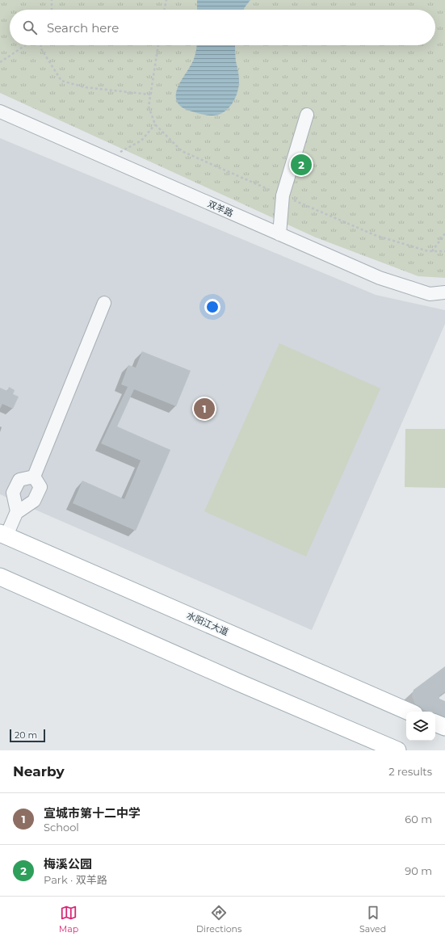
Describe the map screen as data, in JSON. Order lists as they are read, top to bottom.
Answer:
{
  "streets": {
    "main road": ["水阳江大道"],
    "street": ["双羊路"]
  },
  "scale_bar": "20 m",
  "page": {
    "search": "Search here",
    "pins": ["2", "1"],
    "scale": "20 m",
    "heading": ["Nearby", "2 results"],
    "list": [
      {
        "mark": "1",
        "name": "宣城市第十二中学",
        "note": "School",
        "value": "60 m"
      },
      {
        "mark": "2",
        "name": "梅溪公园",
        "note": "Park · 双羊路",
        "value": "90 m"
      }
    ],
    "nav": ["Map", "Directions", "Saved"]
  }
}
